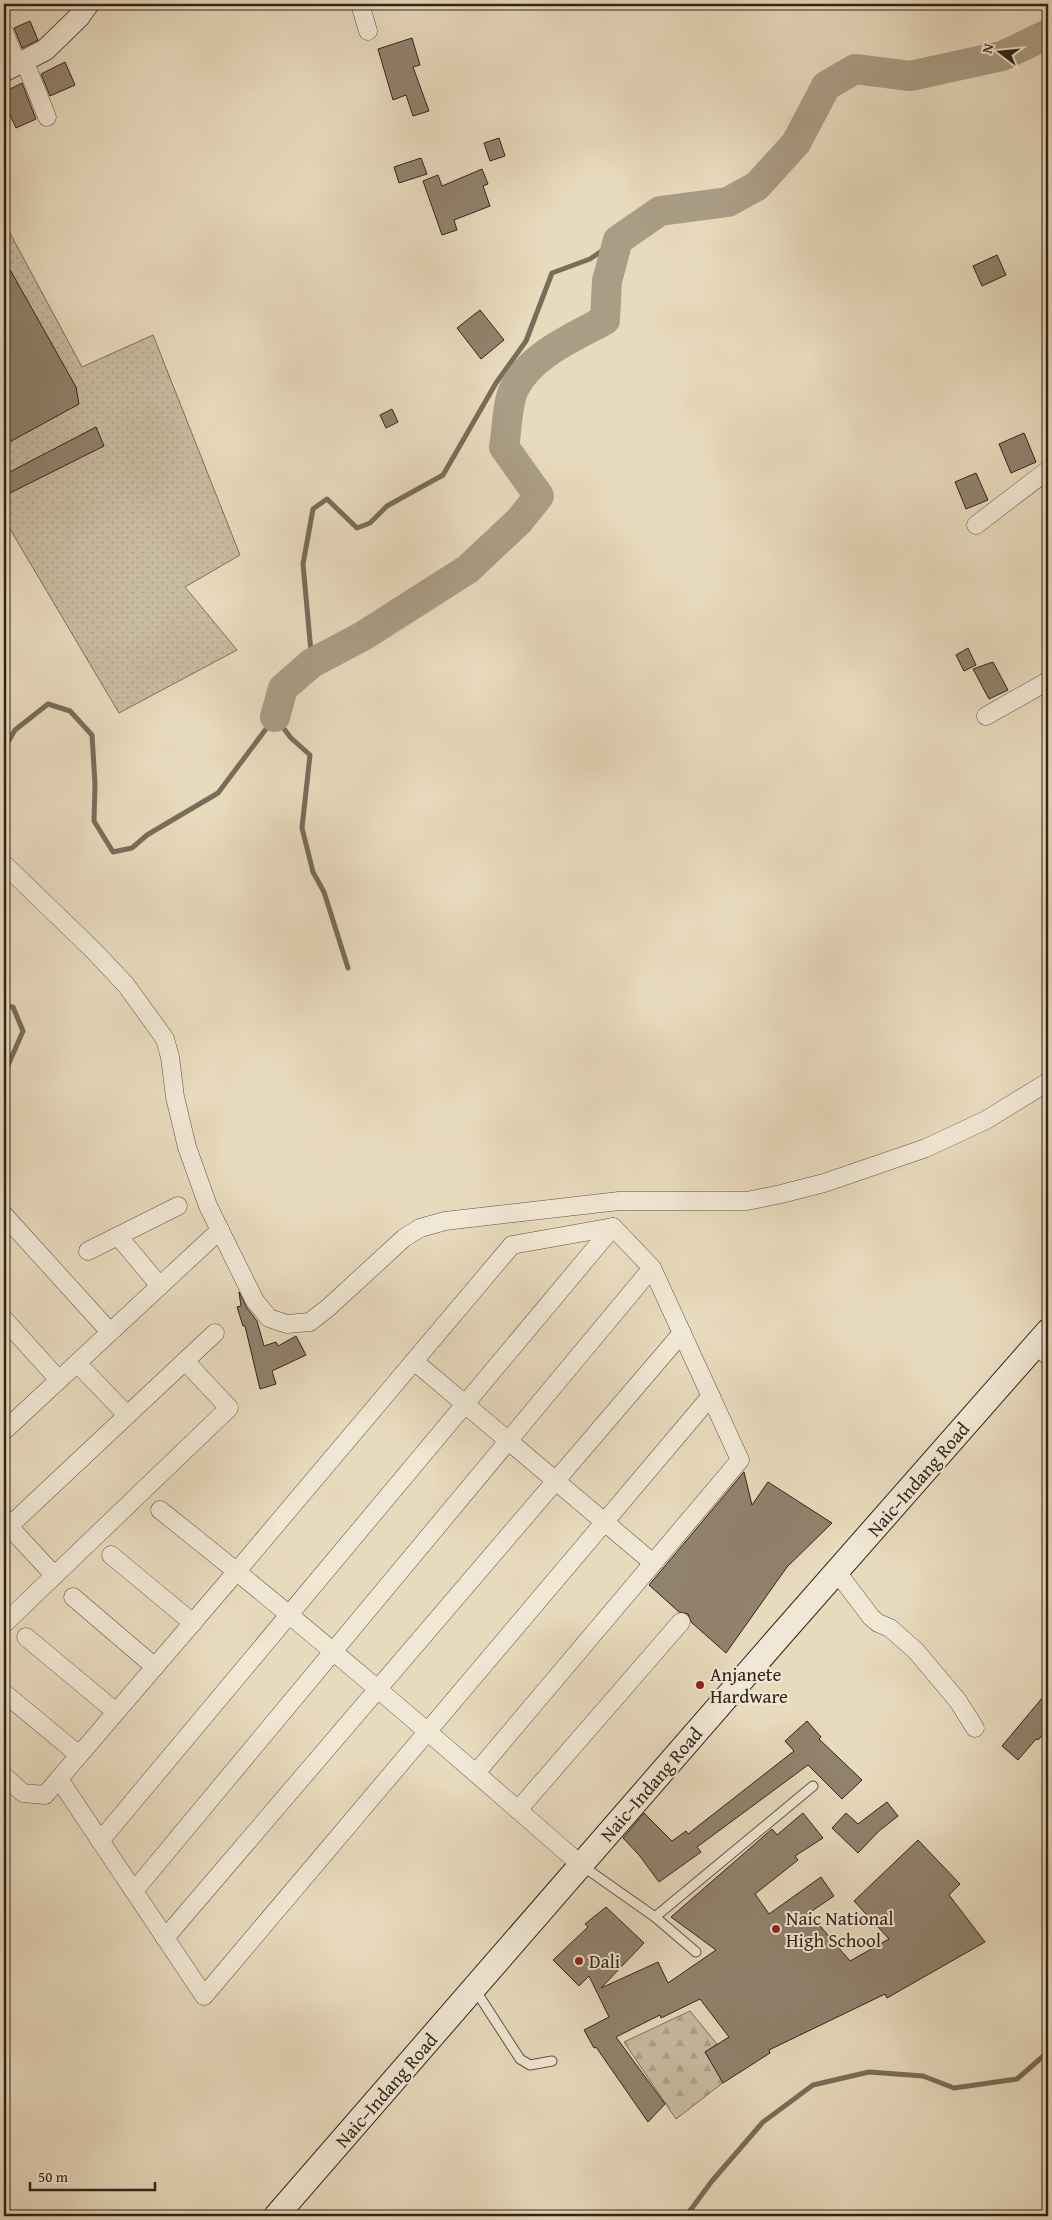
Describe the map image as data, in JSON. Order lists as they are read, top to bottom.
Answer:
{
  "streets": {
    "main road": ["Naic–Indang Road"]
  },
  "places": ["Anjanete Hardware", "Naic National High School", "Dali"],
  "scale_bar": "50 m",
  "north": "left"
}
